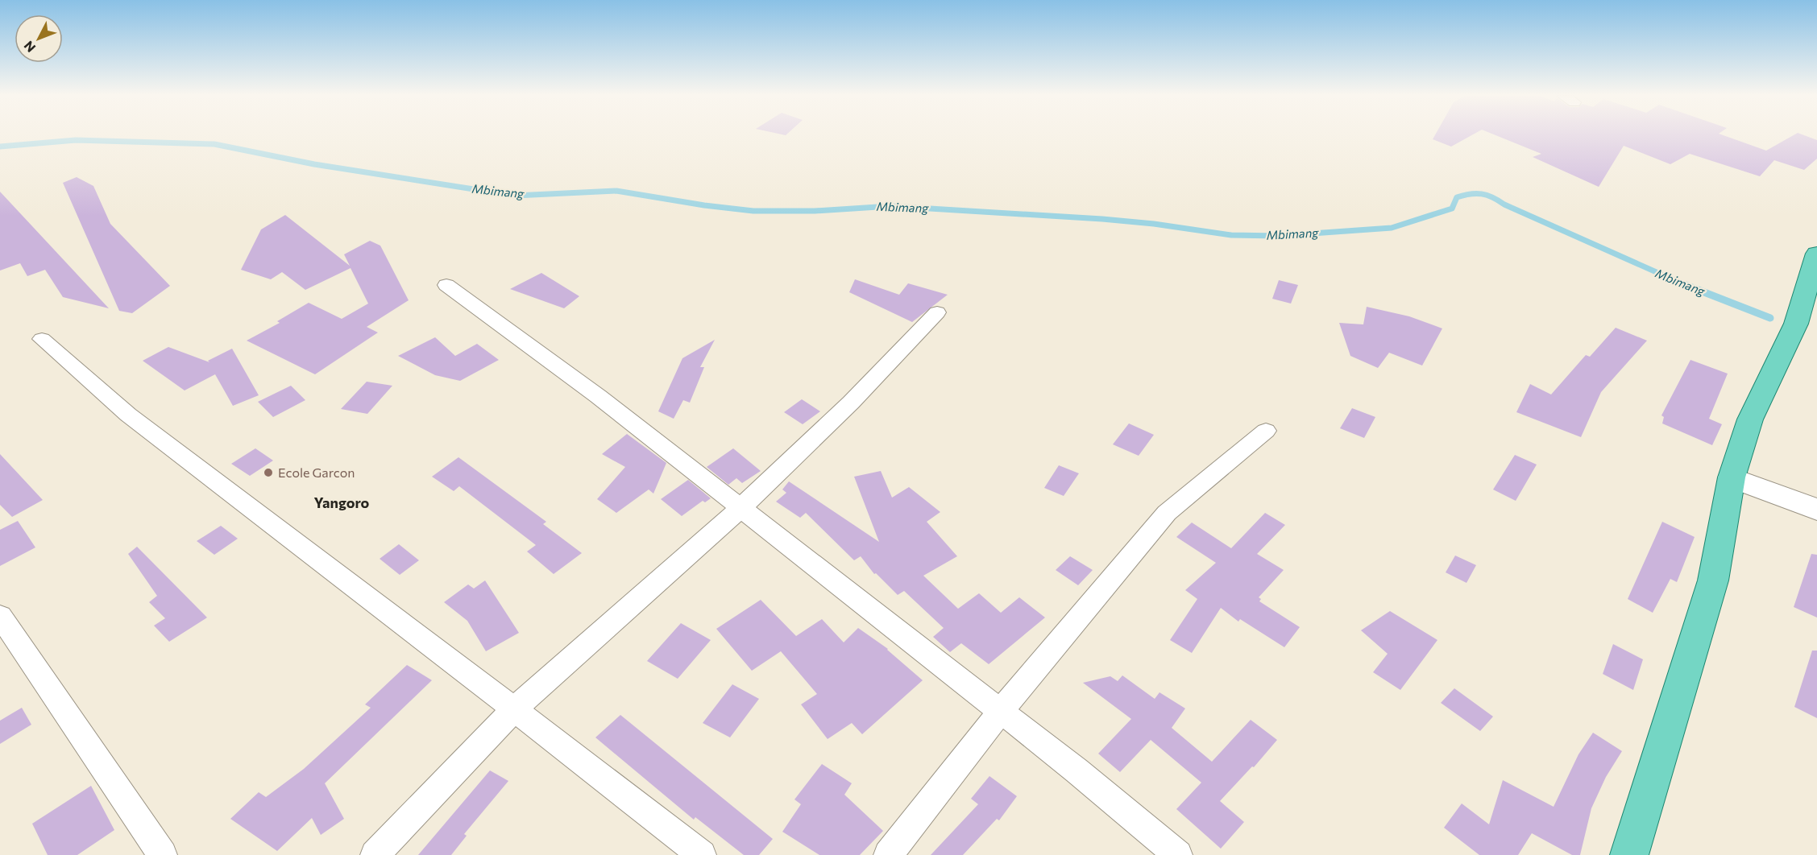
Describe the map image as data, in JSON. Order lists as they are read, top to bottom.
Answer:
{
  "districts": ["Yangoro"],
  "water": ["Mbimang"],
  "places": ["Ecole Garcon"],
  "north": "bottom left"
}
